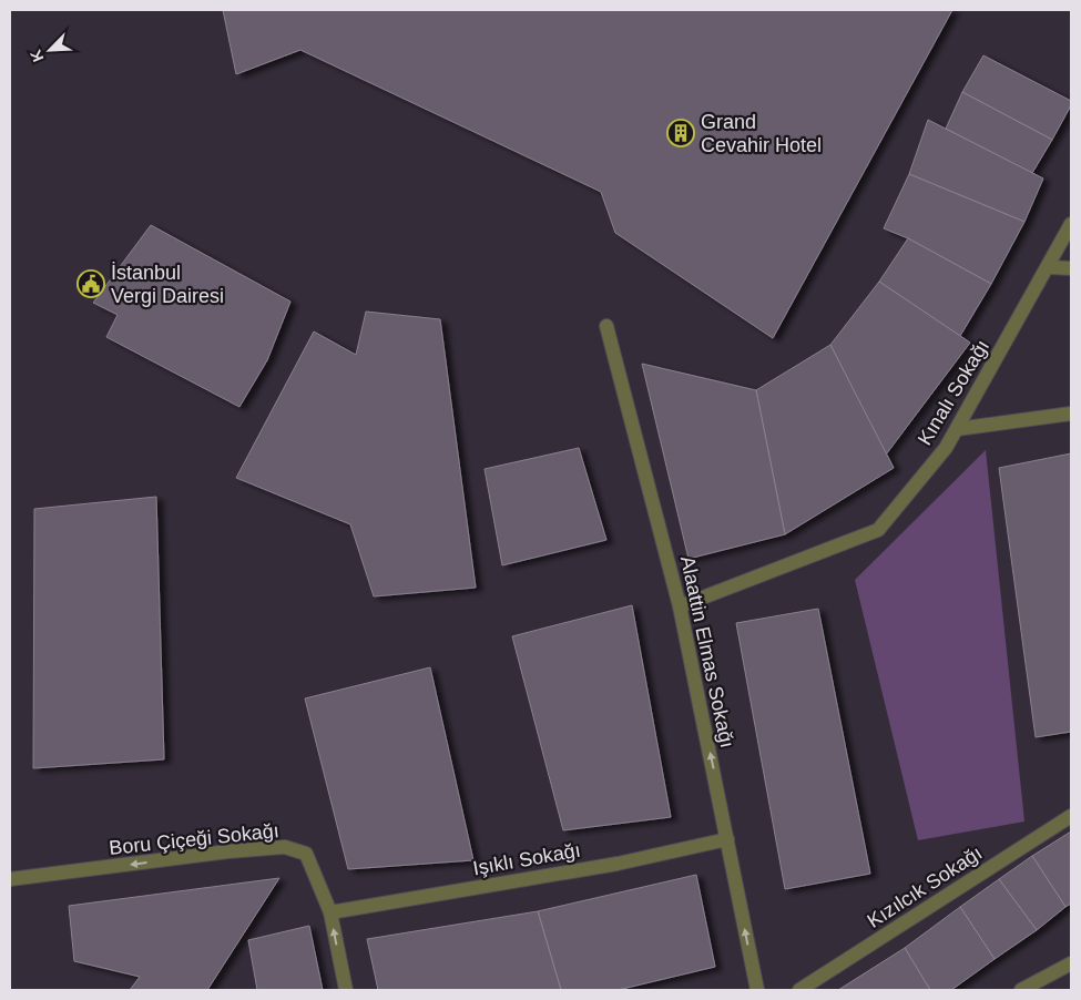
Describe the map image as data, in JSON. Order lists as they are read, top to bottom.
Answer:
{
  "streets": {
    "street": [
      "Kınalı Sokağı",
      "Alaattin Elmas Sokağı",
      "Boru Çiçeği Sokağı",
      "Işıklı Sokağı",
      "Kızılcık Sokağı"
    ]
  },
  "crossings": [
    ["Kınalı Sokağı", "Alaattin Elmas Sokağı"],
    ["Alaattin Elmas Sokağı", "Işıklı Sokağı"],
    ["Boru Çiçeği Sokağı", "Işıklı Sokağı"]
  ],
  "one_way": ["Alaattin Elmas Sokağı", "Boru Çiçeği Sokağı"],
  "places": {
    "building": ["Grand Cevahir Hotel"],
    "public building": ["İstanbul Vergi Dairesi"]
  },
  "north": "bottom left"
}
